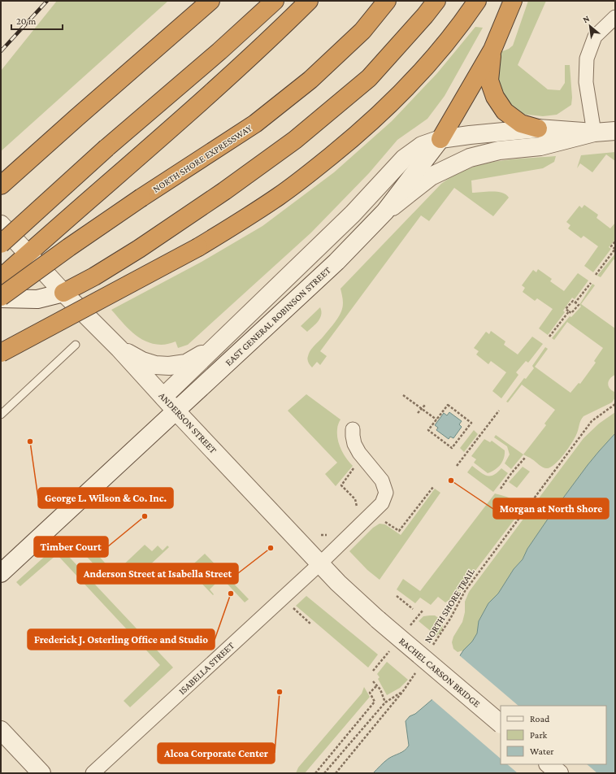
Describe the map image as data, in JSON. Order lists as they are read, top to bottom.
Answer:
{
  "streets": {
    "highway": ["NORTH SHORE EXPRESSWAY"],
    "street": [
      "EAST GENERAL ROBINSON STREET",
      "ANDERSON STREET",
      "ISABELLA STREET",
      "RACHEL CARSON BRIDGE"
    ],
    "path": ["NORTH SHORE TRAIL"]
  },
  "crossings": [
    ["EAST GENERAL ROBINSON STREET", "ANDERSON STREET"],
    ["ANDERSON STREET", "ISABELLA STREET"],
    ["ANDERSON STREET", "RACHEL CARSON BRIDGE"]
  ],
  "places": [
    "George L. Wilson & Co. Inc.",
    "Morgan at North Shore",
    "Timber Court",
    "Anderson Street at Isabella Street",
    "Frederick J. Osterling Office and Studio",
    "Alcoa Corporate Center"
  ],
  "legend": ["Road", "Park", "Water"],
  "scale_bar": "20 m",
  "north": "top left"
}
